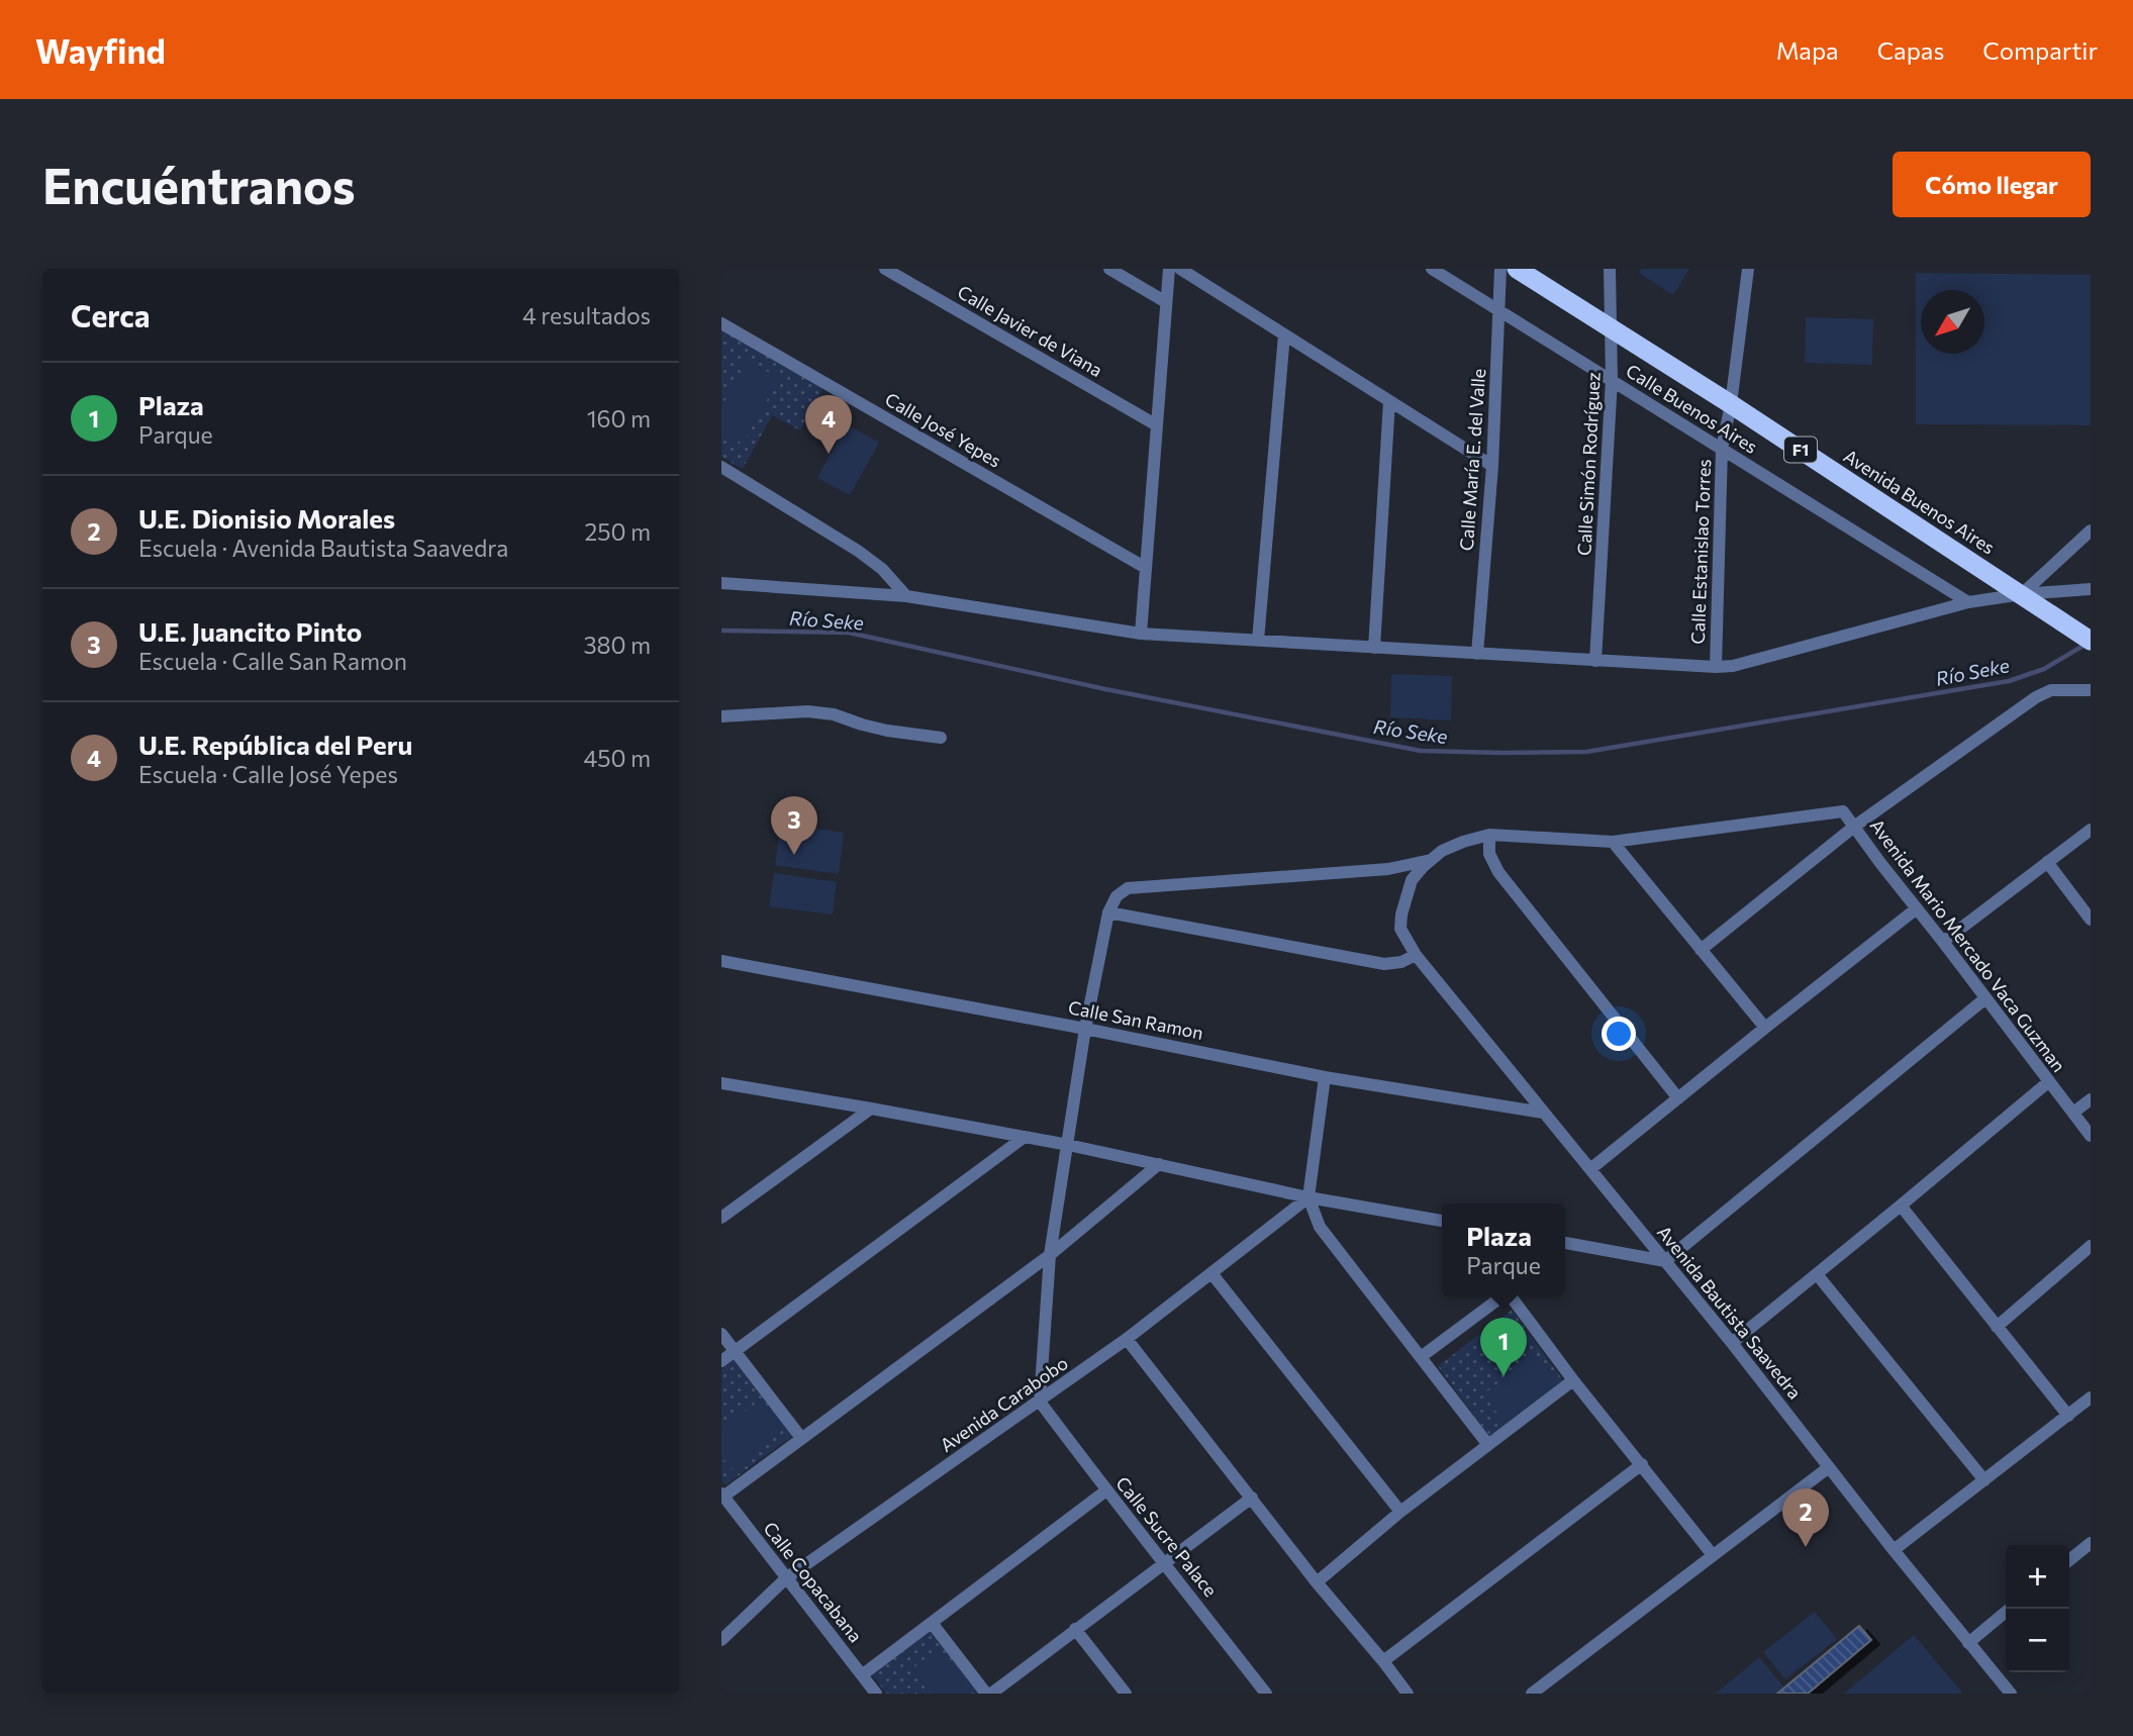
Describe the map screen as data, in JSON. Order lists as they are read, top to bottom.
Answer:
{
  "streets": {
    "highway": ["F1", "Avenida Buenos Aires"],
    "street": [
      "Calle Javier de Viana",
      "Calle Buenos Aires",
      "Calle José Yepes",
      "Calle María E. del Valle",
      "Calle Simón Rodríguez",
      "Calle Estanislao Torres",
      "Avenida Mario Mercado Vaca Guzman",
      "Calle San Ramon",
      "Avenida Bautista Saavedra",
      "Avenida Carabobo",
      "Calle Sucre Palace",
      "Calle Copacabana"
    ]
  },
  "crossings": [
    ["Calle Buenos Aires", "Calle María E. del Valle"],
    ["Calle Buenos Aires", "Calle Simón Rodríguez"],
    ["Calle Buenos Aires", "Calle Estanislao Torres"],
    ["Calle Simón Rodríguez", "Avenida Buenos Aires"],
    ["Avenida Buenos Aires", "Calle Estanislao Torres"],
    ["Calle San Ramon", "Avenida Bautista Saavedra"],
    ["Avenida Carabobo", "Calle Sucre Palace"],
    ["Avenida Carabobo", "Calle Copacabana"]
  ],
  "water": ["Río Seke"],
  "north": "bottom left",
  "page": {
    "header": "Wayfind",
    "nav": ["Mapa", "Capas", "Compartir"],
    "buttons": "Cómo llegar",
    "title": "Encuéntranos",
    "heading": ["Cerca", "4 resultados"],
    "list": [
      {
        "mark": "1",
        "name": "Plaza",
        "note": "Parque",
        "value": "160 m"
      },
      {
        "mark": "2",
        "name": "U.E. Dionisio Morales",
        "note": "Escuela · Avenida Bautista Saavedra",
        "value": "250 m"
      },
      {
        "mark": "3",
        "name": "U.E. Juancito Pinto",
        "note": "Escuela · Calle San Ramon",
        "value": "380 m"
      },
      {
        "mark": "4",
        "name": "U.E. República del Peru",
        "note": "Escuela · Calle José Yepes",
        "value": "450 m"
      }
    ],
    "pins": [
      "4",
      "3",
      "1",
      "2"
    ],
    "popup": ["Plaza", "Parque"],
    "map_buttons": ["+", "−"]
  }
}
